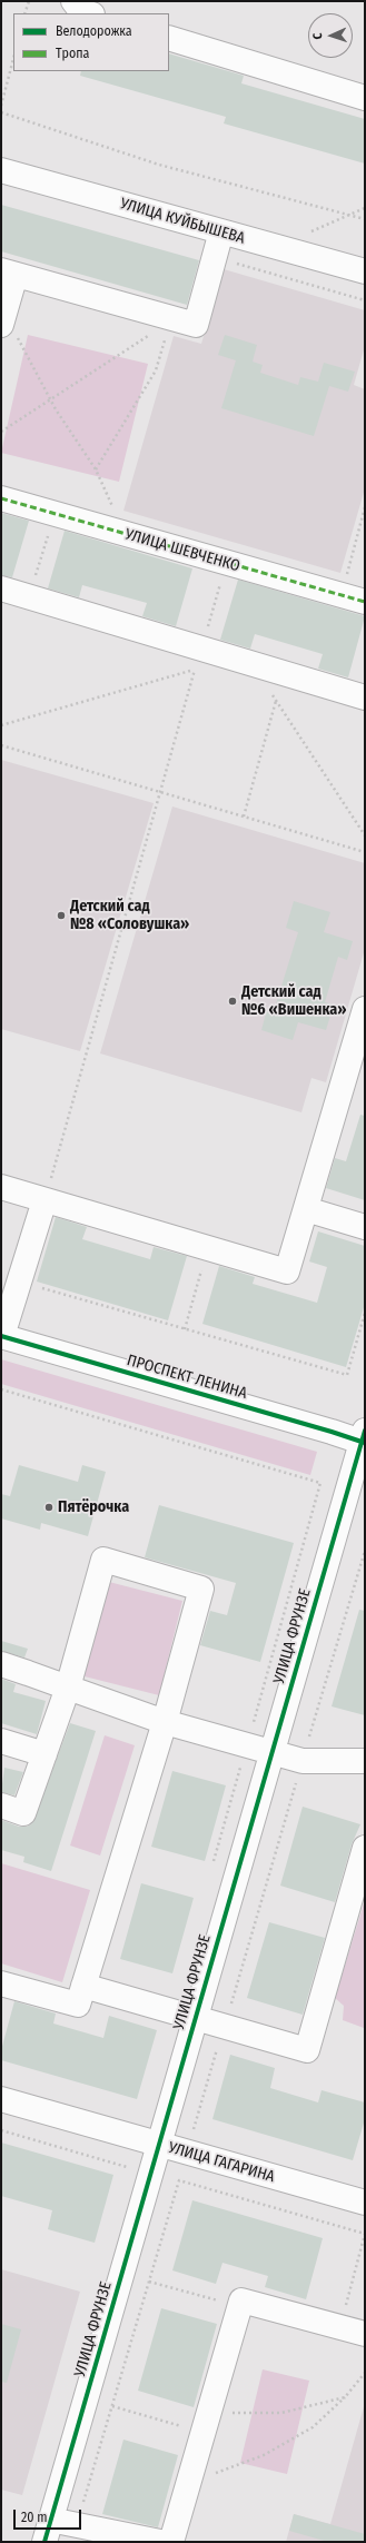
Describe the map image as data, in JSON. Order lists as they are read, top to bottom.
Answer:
{
  "streets": {
    "street": [
      "УЛИЦА КУЙБЫШЕВА",
      "УЛИЦА ШЕВЧЕНКО",
      "ПРОСПЕКТ ЛЕНИНА",
      "УЛИЦА ФРУНЗЕ",
      "УЛИЦА ГАГАРИНА"
    ]
  },
  "crossings": [
    ["ПРОСПЕКТ ЛЕНИНА", "УЛИЦА ФРУНЗЕ"],
    ["УЛИЦА ФРУНЗЕ", "УЛИЦА ГАГАРИНА"]
  ],
  "places": ["Детский сад №8 «Соловушка»", "Детский сад №6 «Вишенка»", "Пятёрочка"],
  "legend": ["Велодорожка", "Тропа"],
  "scale_bar": "20 m",
  "north": "left"
}
